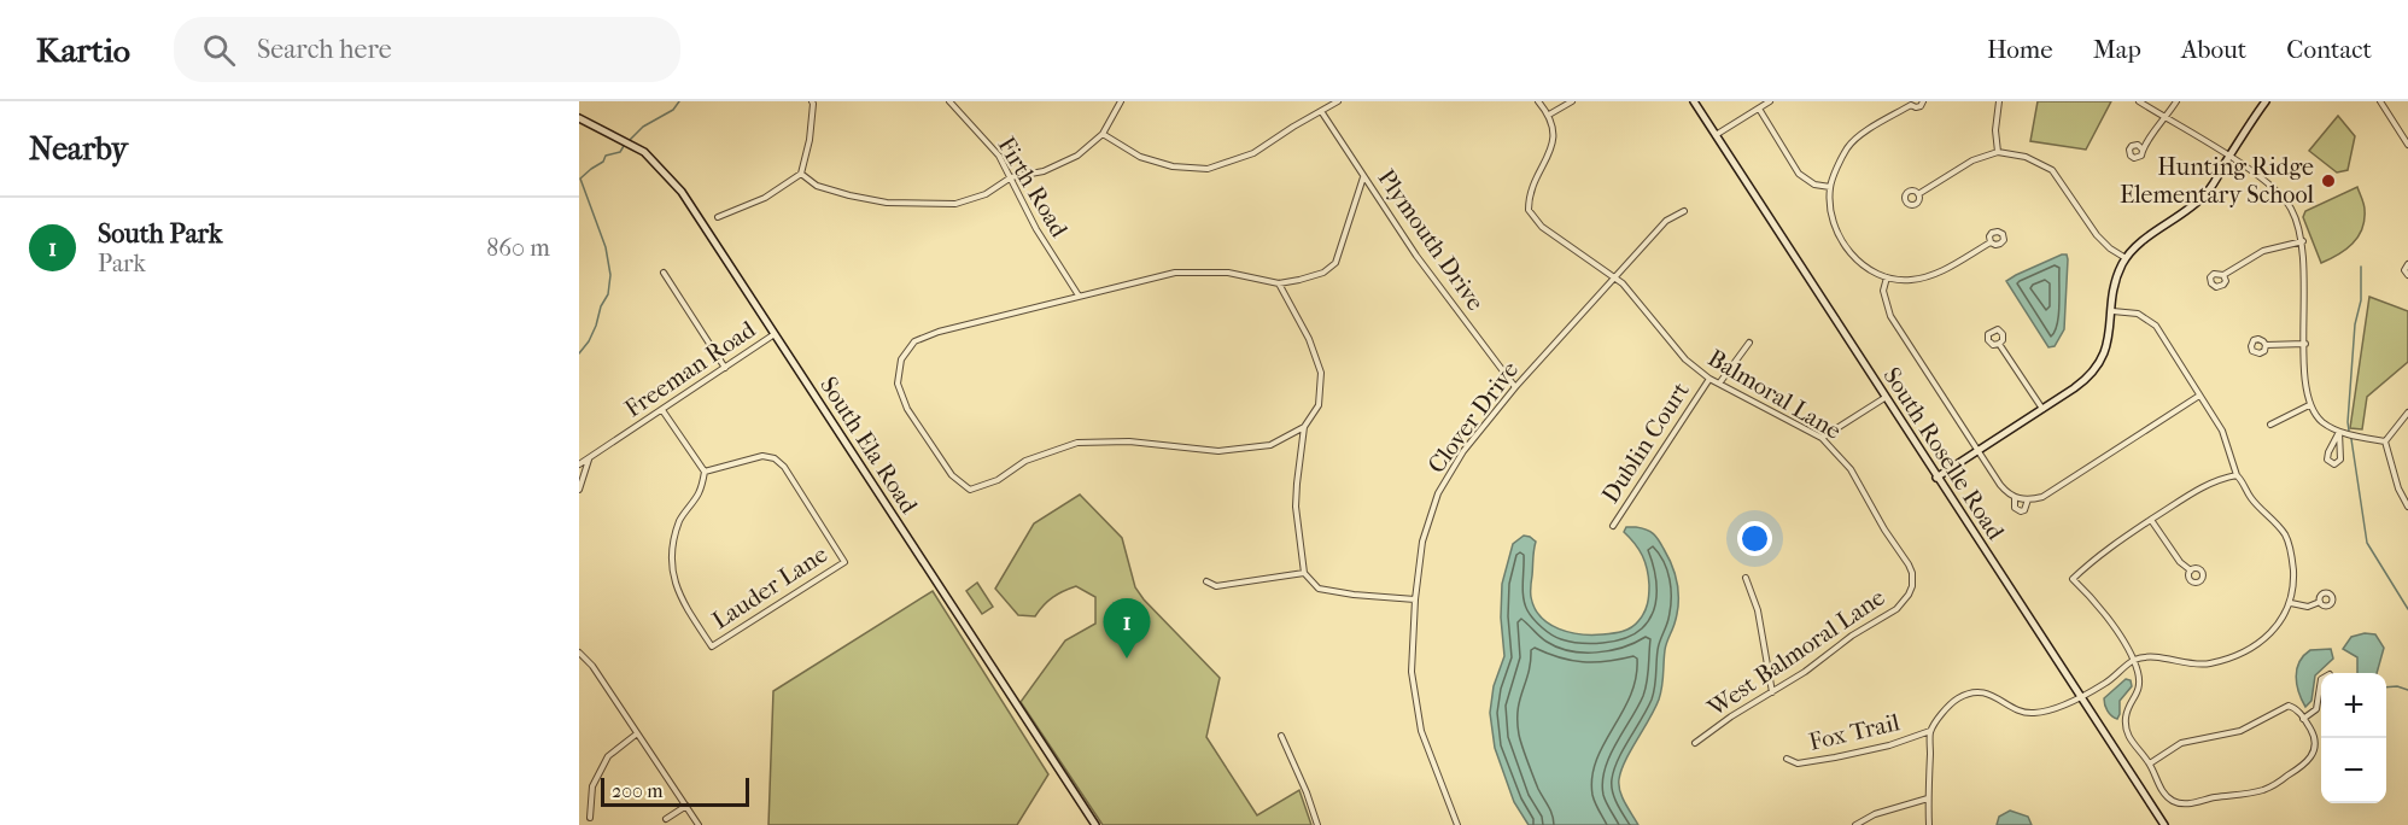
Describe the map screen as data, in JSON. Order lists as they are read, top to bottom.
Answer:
{
  "streets": {
    "main road": ["South Ela Road", "South Roselle Road"],
    "street": [
      "Firth Road",
      "Plymouth Drive",
      "Freeman Road",
      "Balmoral Lane",
      "Clover Drive",
      "Dublin Court",
      "Lauder Lane",
      "West Balmoral Lane",
      "Fox Trail"
    ]
  },
  "crossings": [
    ["Plymouth Drive", "Clover Drive"],
    ["Freeman Road", "South Ela Road"],
    ["Balmoral Lane", "Clover Drive"],
    ["Balmoral Lane", "Dublin Court"],
    ["Balmoral Lane", "West Balmoral Lane"]
  ],
  "places": ["Hunting Ridge Elementary School"],
  "scale_bar": "200 m",
  "page": {
    "header": "Kartio",
    "search": "Search here",
    "nav": [
      "Home",
      "Map",
      "About",
      "Contact"
    ],
    "heading": "Nearby",
    "list": [
      {
        "mark": "1",
        "name": "South Park",
        "note": "Park",
        "value": "860 m"
      }
    ],
    "pins": "1",
    "map_buttons": ["+", "−"],
    "scale": "200 m"
  }
}
